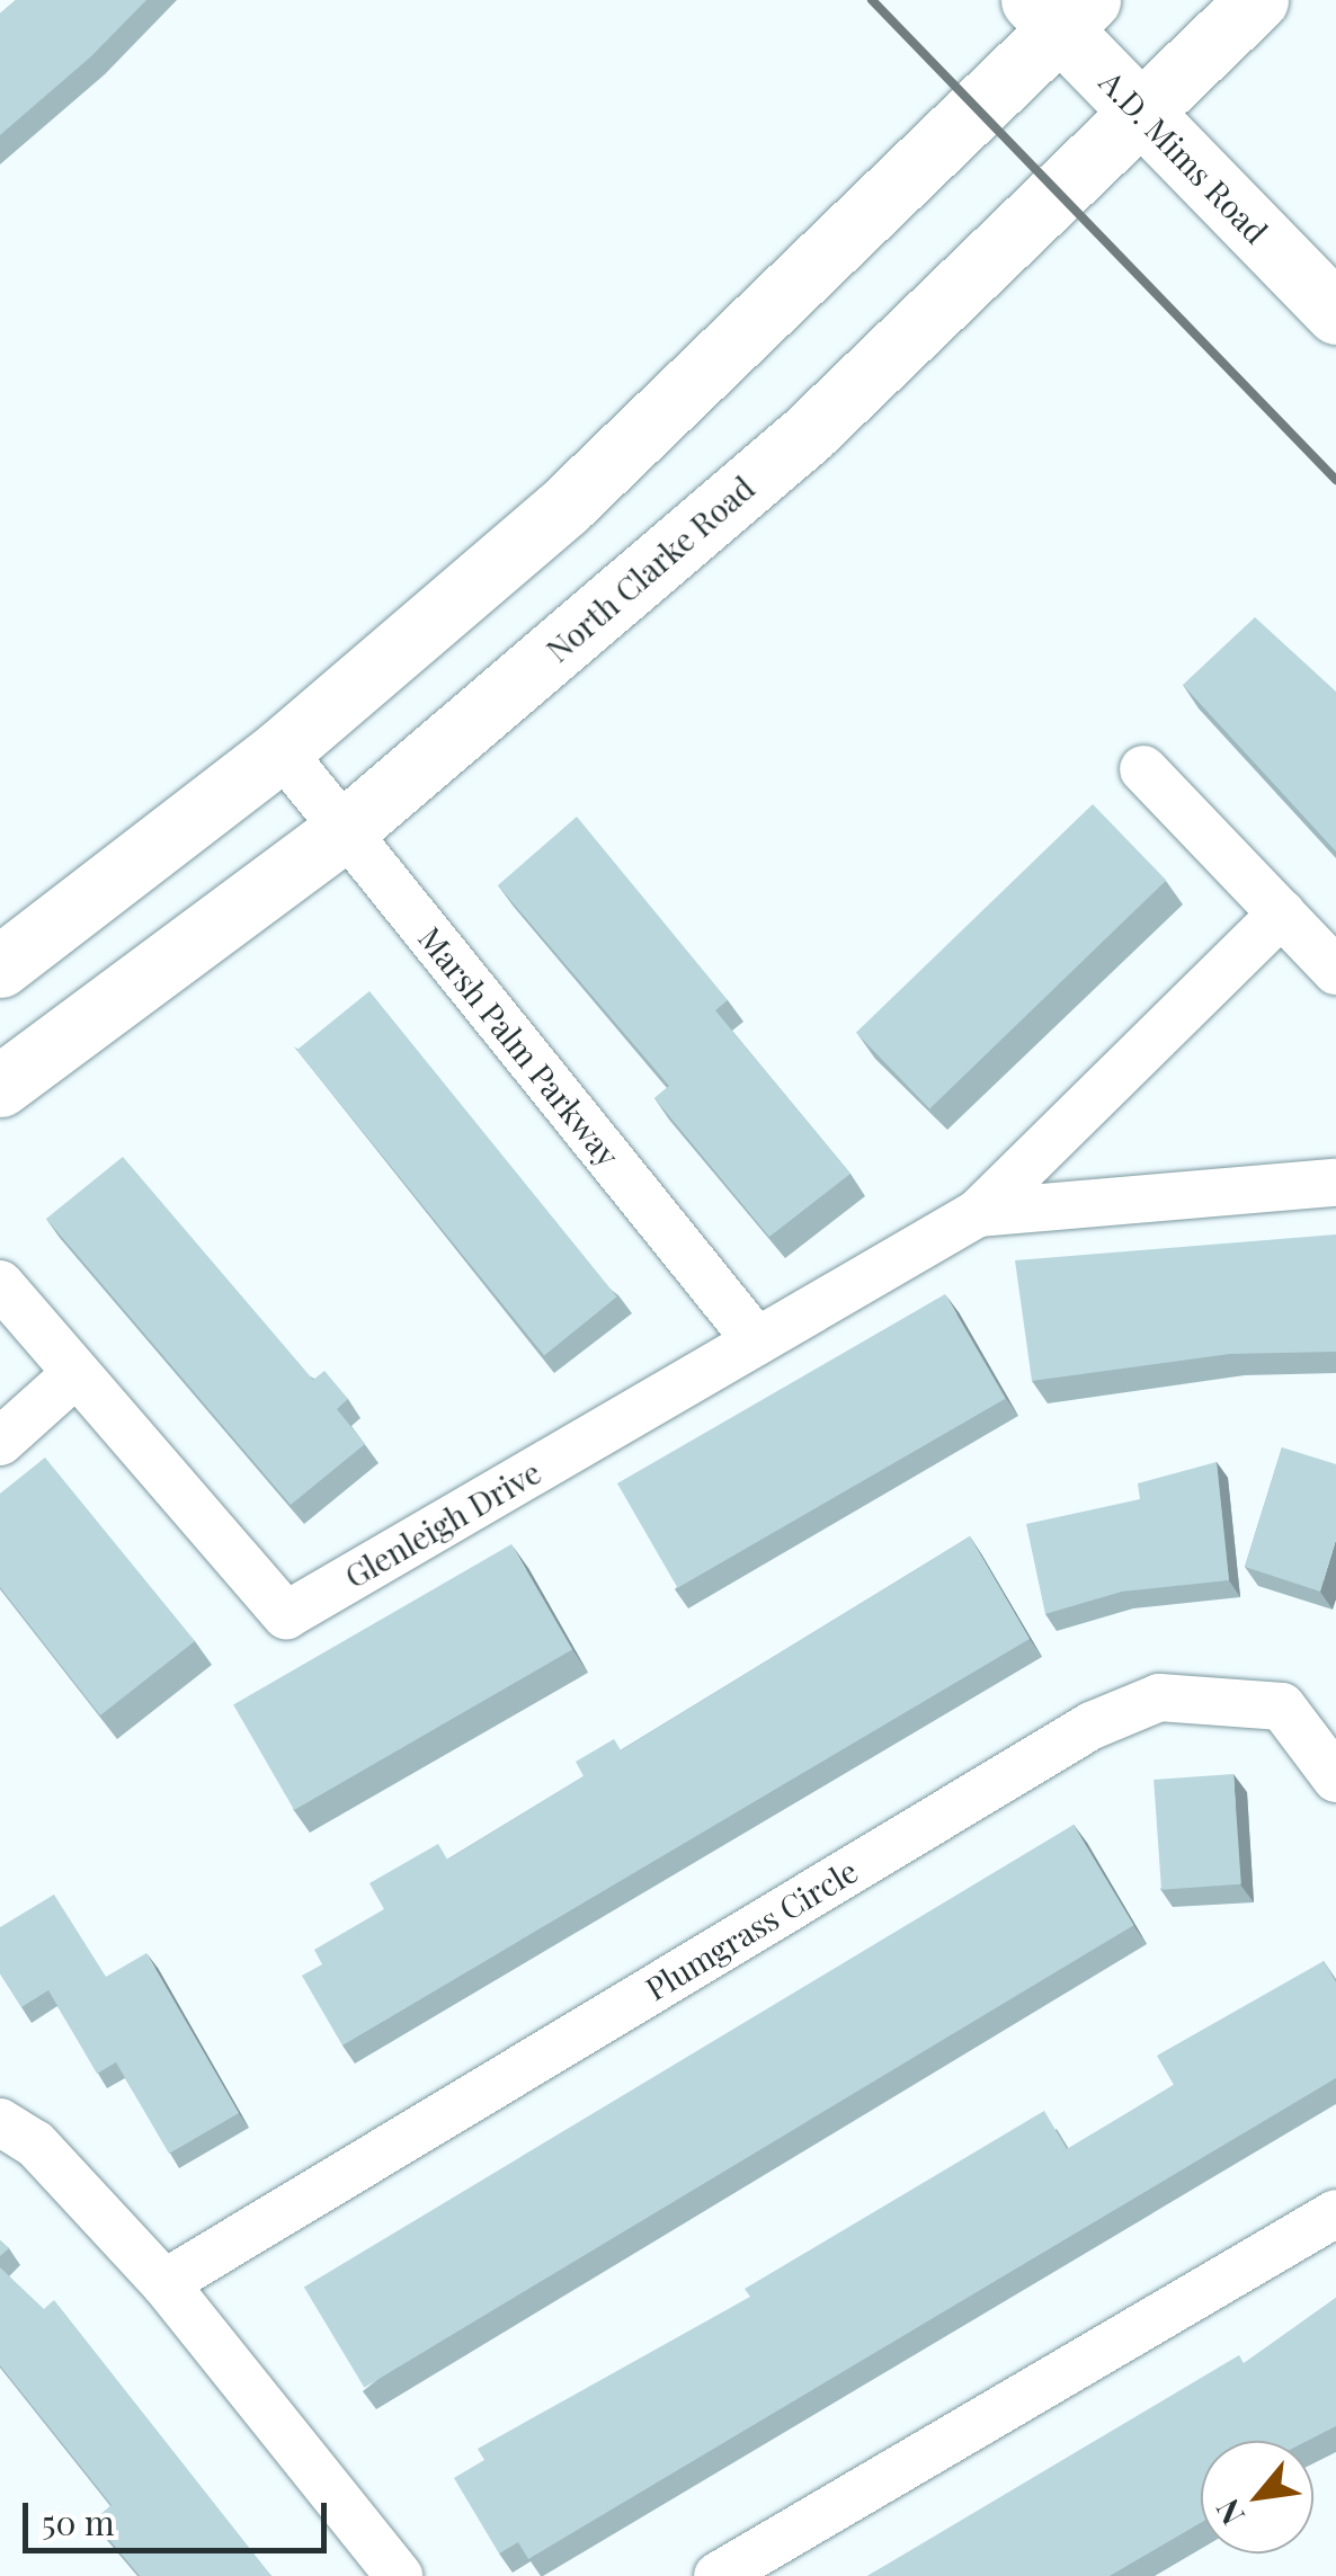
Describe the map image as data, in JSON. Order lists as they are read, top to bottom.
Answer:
{
  "streets": {
    "street": [
      "A.D. Mims Road",
      "North Clarke Road",
      "Marsh Palm Parkway",
      "Glenleigh Drive",
      "Plumgrass Circle"
    ]
  },
  "crossings": [
    ["A.D. Mims Road", "North Clarke Road"],
    ["North Clarke Road", "Marsh Palm Parkway"],
    ["Marsh Palm Parkway", "Glenleigh Drive"]
  ],
  "scale_bar": "50 m",
  "north": "bottom left"
}
